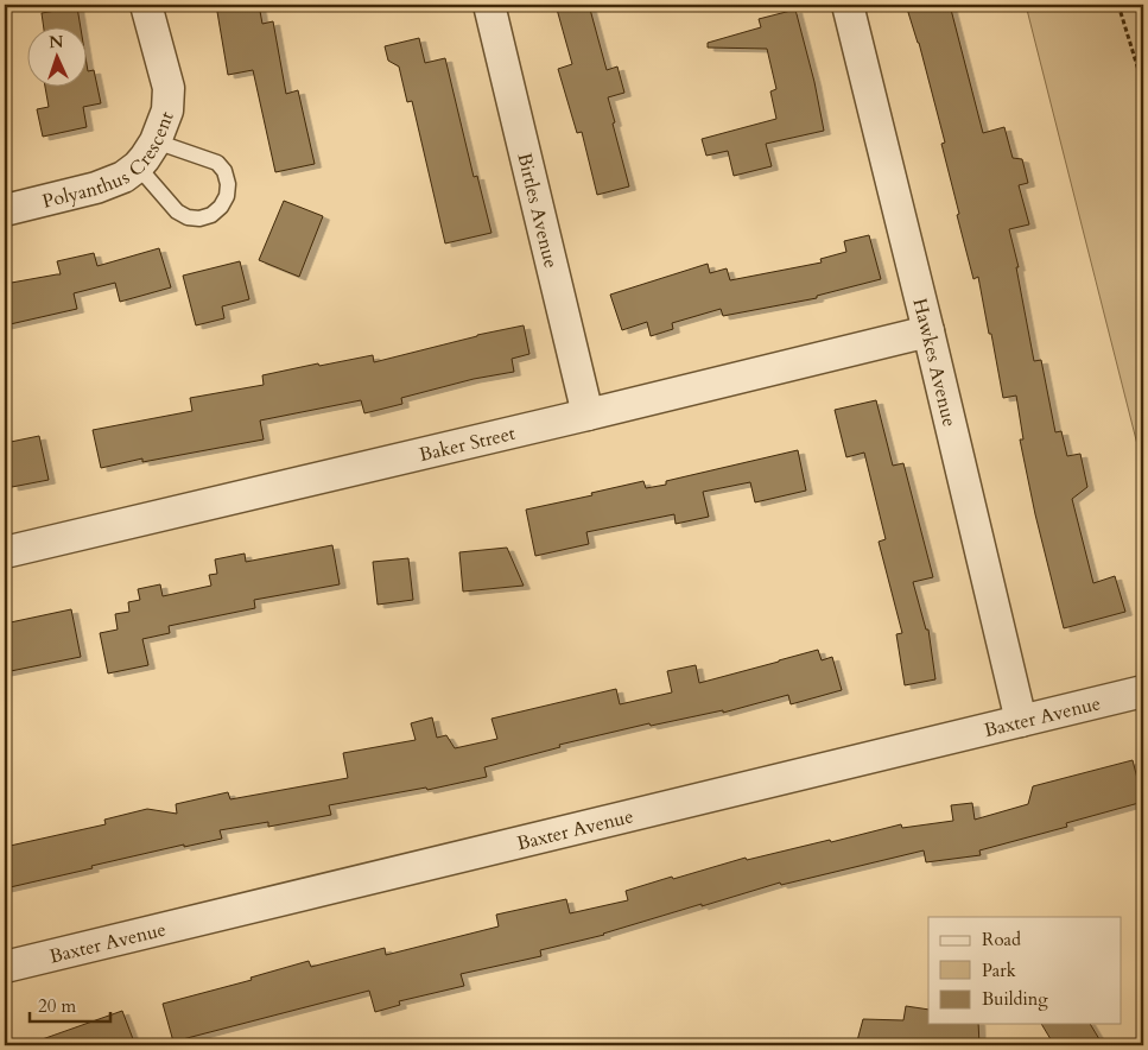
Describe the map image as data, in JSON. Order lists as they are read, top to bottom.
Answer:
{
  "streets": {
    "street": [
      "Polyanthus Crescent",
      "Birtles Avenue",
      "Hawkes Avenue",
      "Baker Street",
      "Baxter Avenue"
    ]
  },
  "crossings": [
    ["Birtles Avenue", "Baker Street"],
    ["Hawkes Avenue", "Baker Street"],
    ["Hawkes Avenue", "Baxter Avenue"]
  ],
  "legend": ["Road", "Park", "Building"],
  "scale_bar": "20 m",
  "north": "top"
}
